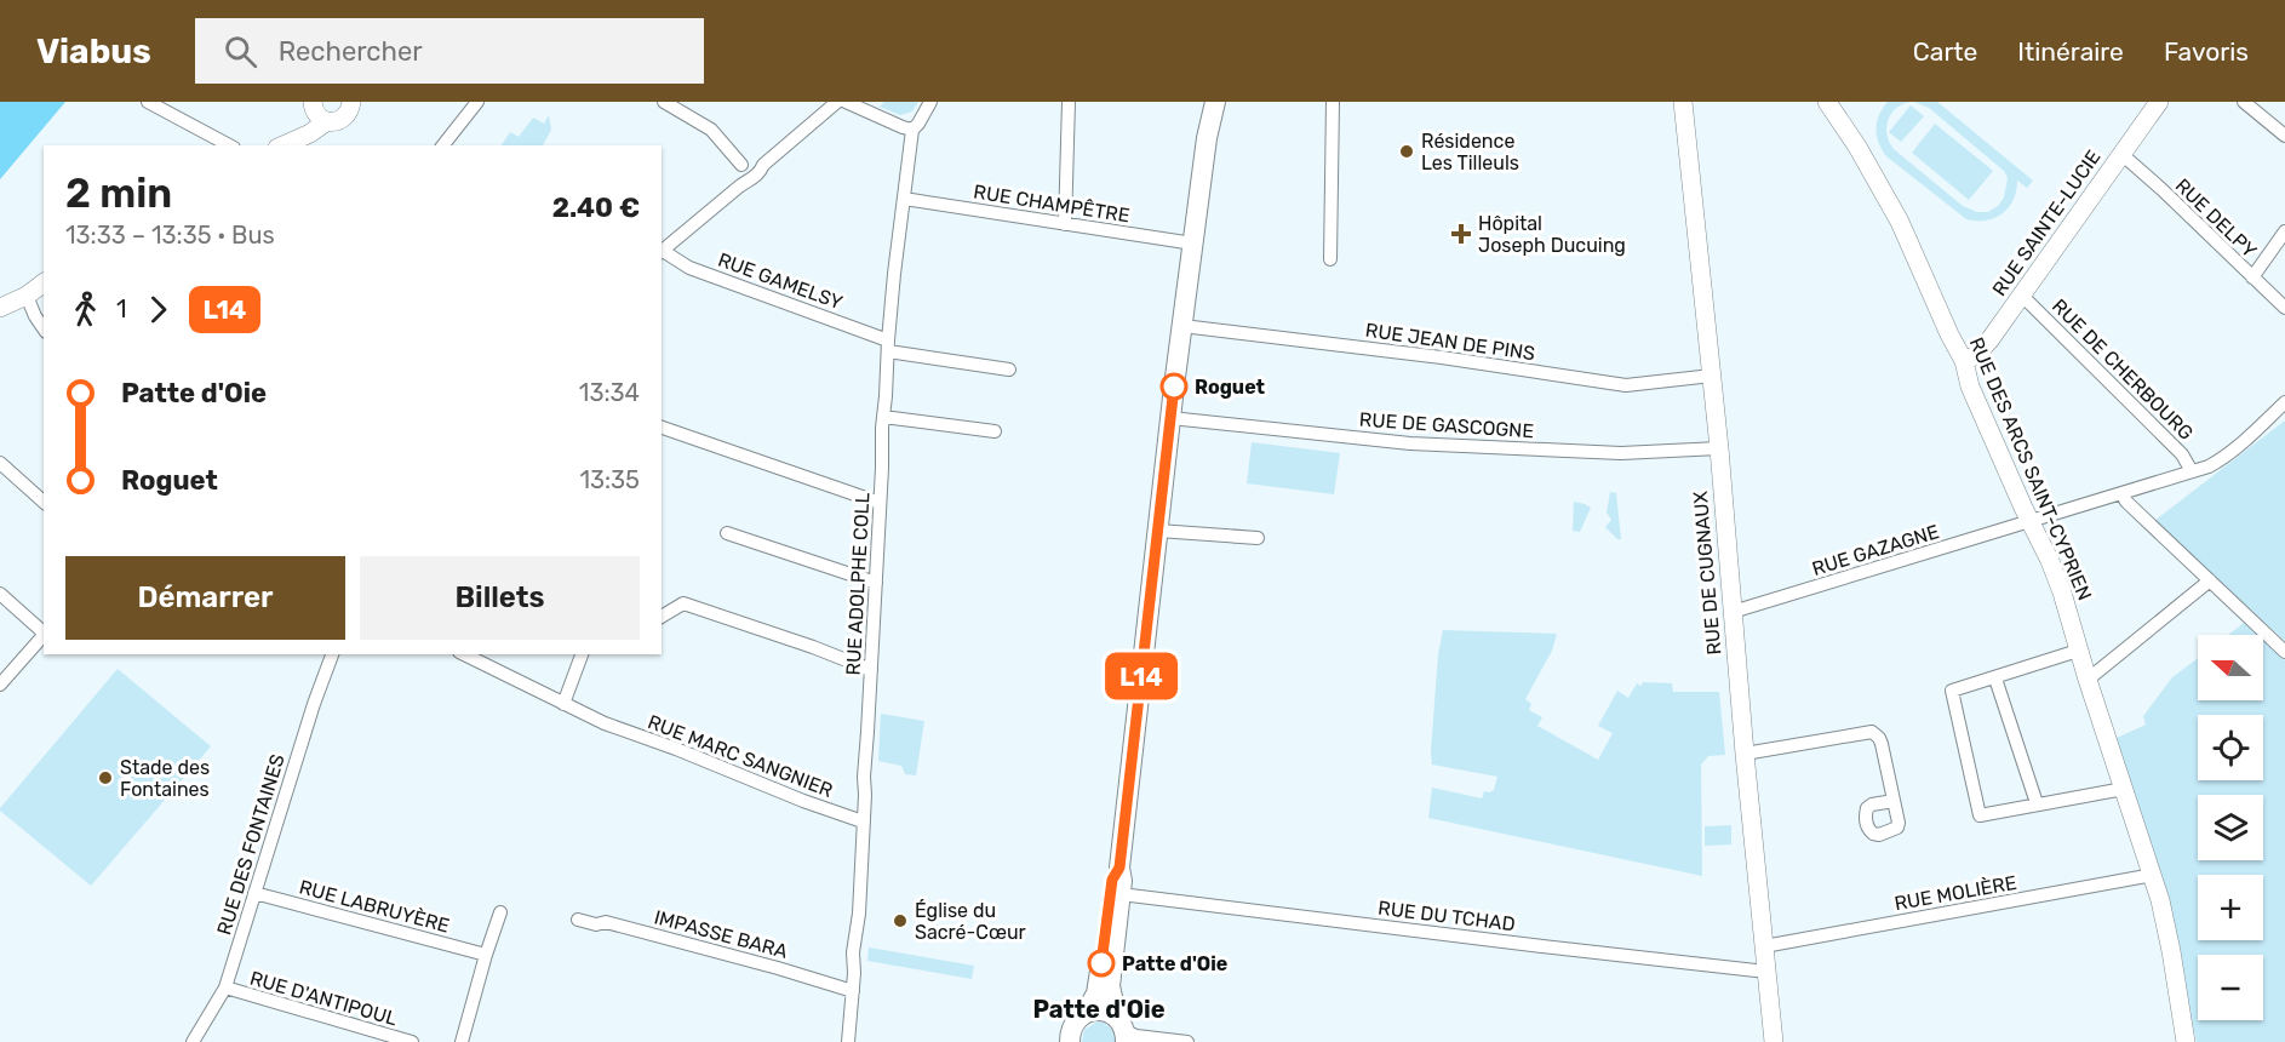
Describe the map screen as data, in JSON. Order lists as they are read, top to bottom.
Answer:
{
  "streets": {
    "street": [
      "RUE CHAMPÊTRE",
      "RUE DELPY",
      "RUE SAINTE-LUCIE",
      "RUE GAMELSY",
      "RUE JEAN DE PINS",
      "RUE DE CHERBOURG",
      "RUE DE GASCOGNE",
      "RUE DES ARCS SAINT-CYPRIEN",
      "RUE GAZAGNE",
      "RUE DE CUGNAUX",
      "RUE ADOLPHE COLL",
      "RUE MARC SANGNIER",
      "RUE DES FONTAINES",
      "RUE MOLIÈRE",
      "RUE LABRUYÈRE",
      "RUE DU TCHAD",
      "IMPASSE BARA",
      "RUE D'ANTIPOUL"
    ]
  },
  "crossings": [
    ["RUE CHAMPÊTRE", "RUE ADOLPHE COLL"],
    ["RUE DELPY", "RUE SAINTE-LUCIE"],
    ["RUE SAINTE-LUCIE", "RUE DE CHERBOURG"],
    ["RUE SAINTE-LUCIE", "RUE DES ARCS SAINT-CYPRIEN"],
    ["RUE GAMELSY", "RUE ADOLPHE COLL"],
    ["RUE JEAN DE PINS", "RUE DE CUGNAUX"],
    ["RUE DE CHERBOURG", "RUE GAZAGNE"],
    ["RUE DE GASCOGNE", "RUE DE CUGNAUX"],
    ["RUE DES ARCS SAINT-CYPRIEN", "RUE GAZAGNE"],
    ["RUE DES ARCS SAINT-CYPRIEN", "RUE MOLIÈRE"],
    ["RUE GAZAGNE", "RUE DE CUGNAUX"],
    ["RUE DE CUGNAUX", "RUE MOLIÈRE"],
    ["RUE DE CUGNAUX", "RUE DU TCHAD"],
    ["RUE ADOLPHE COLL", "RUE MARC SANGNIER"],
    ["RUE ADOLPHE COLL", "IMPASSE BARA"],
    ["RUE DES FONTAINES", "RUE LABRUYÈRE"],
    ["RUE DES FONTAINES", "RUE D'ANTIPOUL"]
  ],
  "districts": ["Patte d'Oie"],
  "places": {
    "other": [
      "Résidence Les Tilleuls",
      "Roguet",
      "Stade des Fontaines",
      "Église du Sacré-Cœur",
      "Patte d'Oie"
    ],
    "health": ["Hôpital Joseph Ducuing"]
  },
  "lines": ["bus line L14"],
  "north": "left",
  "page": {
    "header": "Viabus",
    "search": "Rechercher",
    "nav": ["Carte", "Itinéraire", "Favoris"],
    "on_map": "L14",
    "heading": ["2 min", "13:33 – 13:35 · Bus", "2.40 €"],
    "legs": ["1", "L14"],
    "list": [
      {
        "name": "Patte d'Oie",
        "value": "13:34"
      },
      {
        "name": "Roguet",
        "value": "13:35"
      }
    ],
    "buttons": ["Démarrer", "Billets"],
    "map_buttons": ["+", "−"]
  }
}
